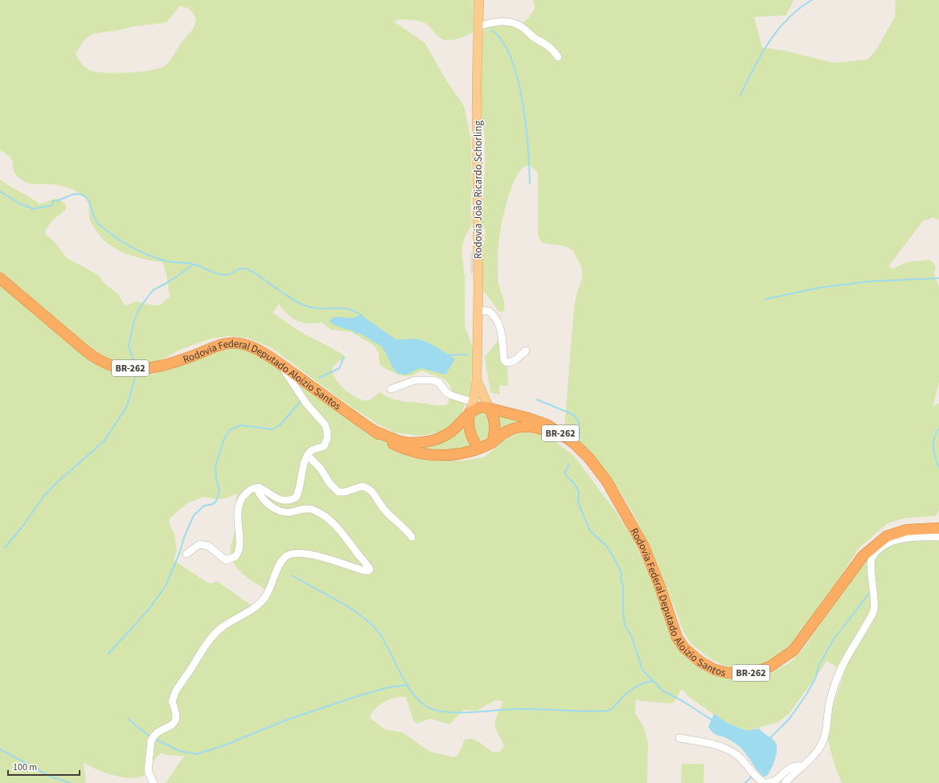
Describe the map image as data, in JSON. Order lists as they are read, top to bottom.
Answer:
{
  "streets": {
    "highway": ["BR-262", "Rodovia Federal Deputado Aloízio Santos"],
    "main road": ["Rodovia João Ricardo Schorling"]
  },
  "crossings": [
    ["Rodovia João Ricardo Schorling", "Rodovia Federal Deputado Aloízio Santos"]
  ],
  "scale_bar": "100 m"
}
